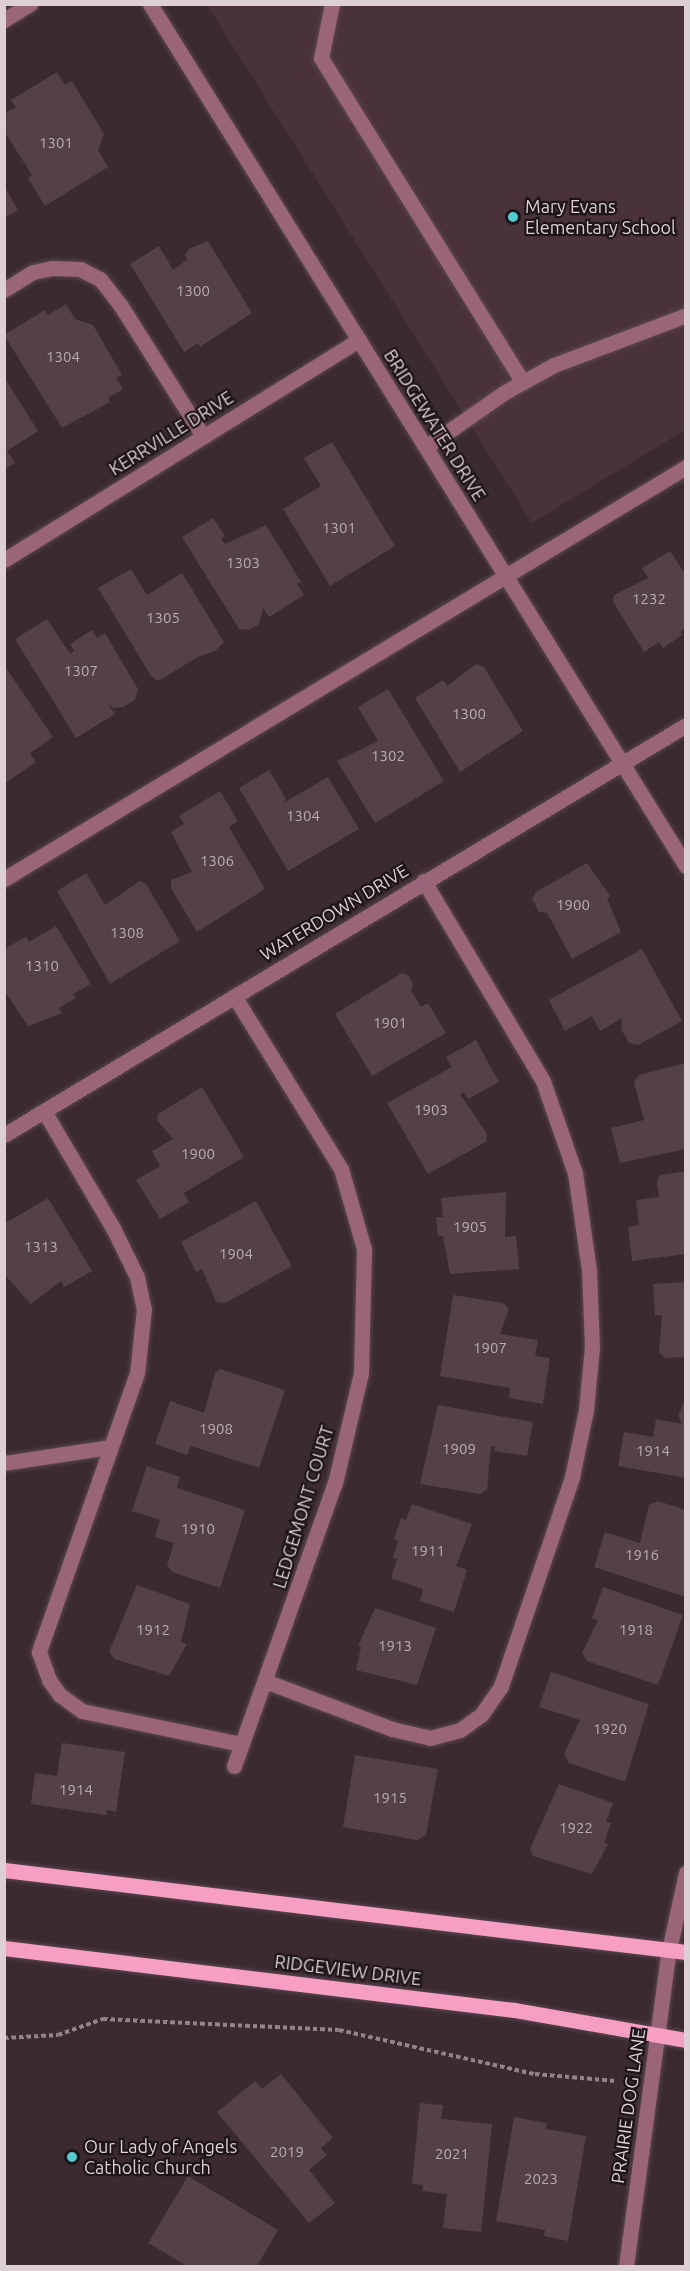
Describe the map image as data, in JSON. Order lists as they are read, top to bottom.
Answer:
{
  "streets": {
    "main road": ["RIDGEVIEW DRIVE"],
    "street": [
      "BRIDGEWATER DRIVE",
      "KERRVILLE DRIVE",
      "WATERDOWN DRIVE",
      "LEDGEMONT COURT",
      "PRAIRIE DOG LANE"
    ]
  },
  "crossings": [
    ["BRIDGEWATER DRIVE", "KERRVILLE DRIVE"],
    ["BRIDGEWATER DRIVE", "WATERDOWN DRIVE"],
    ["WATERDOWN DRIVE", "LEDGEMONT COURT"],
    ["RIDGEVIEW DRIVE", "PRAIRIE DOG LANE"]
  ],
  "places": ["Mary Evans Elementary School", "Our Lady of Angels Catholic Church"],
  "house_numbers": [
    "1301",
    "1300",
    "1304",
    "1301",
    "1303",
    "1232",
    "1305",
    "1307",
    "1300",
    "1302",
    "1304",
    "1306",
    "1900",
    "1308",
    "1310",
    "1901",
    "1903",
    "1900",
    "1905",
    "1313",
    "1904",
    "1907",
    "1908",
    "1909",
    "1914",
    "1910",
    "1911",
    "1916",
    "1912",
    "1918",
    "1913",
    "1920",
    "1914",
    "1915",
    "1922",
    "2019",
    "2021",
    "2023"
  ]
}
